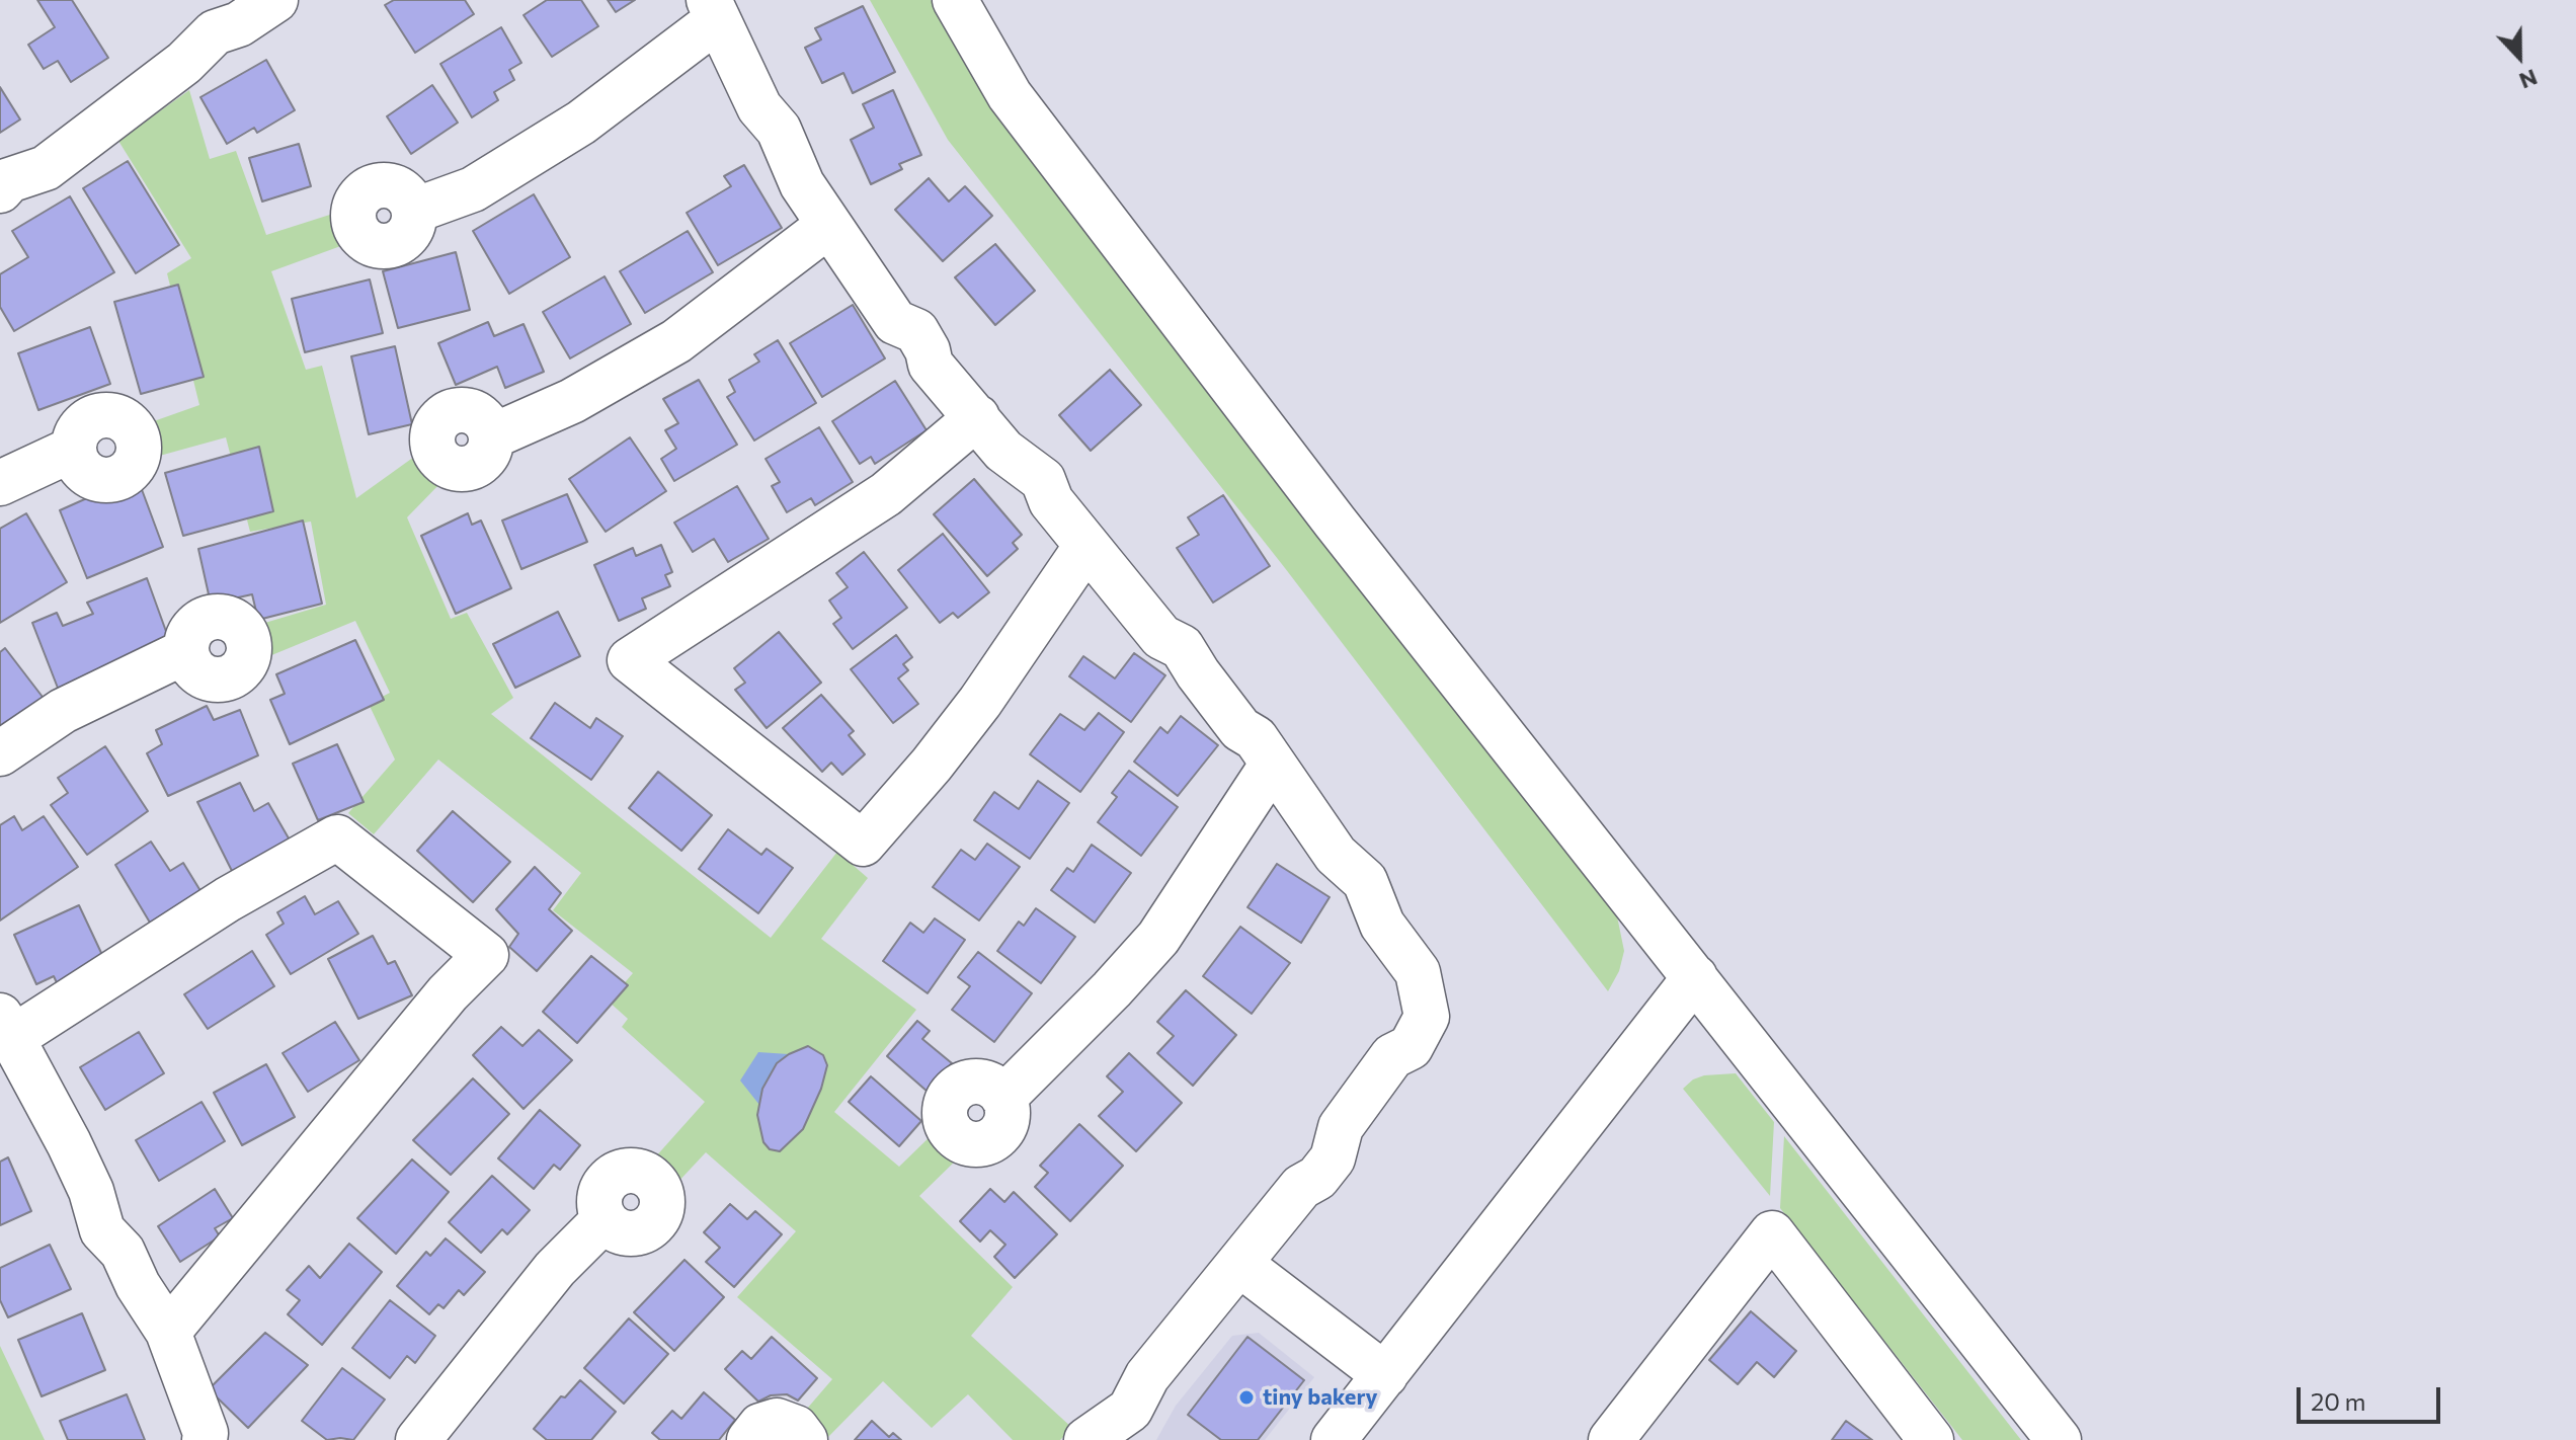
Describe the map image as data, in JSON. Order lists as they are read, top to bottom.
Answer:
{
  "places": ["tiny bakery"],
  "scale_bar": "20 m",
  "north": "bottom"
}
